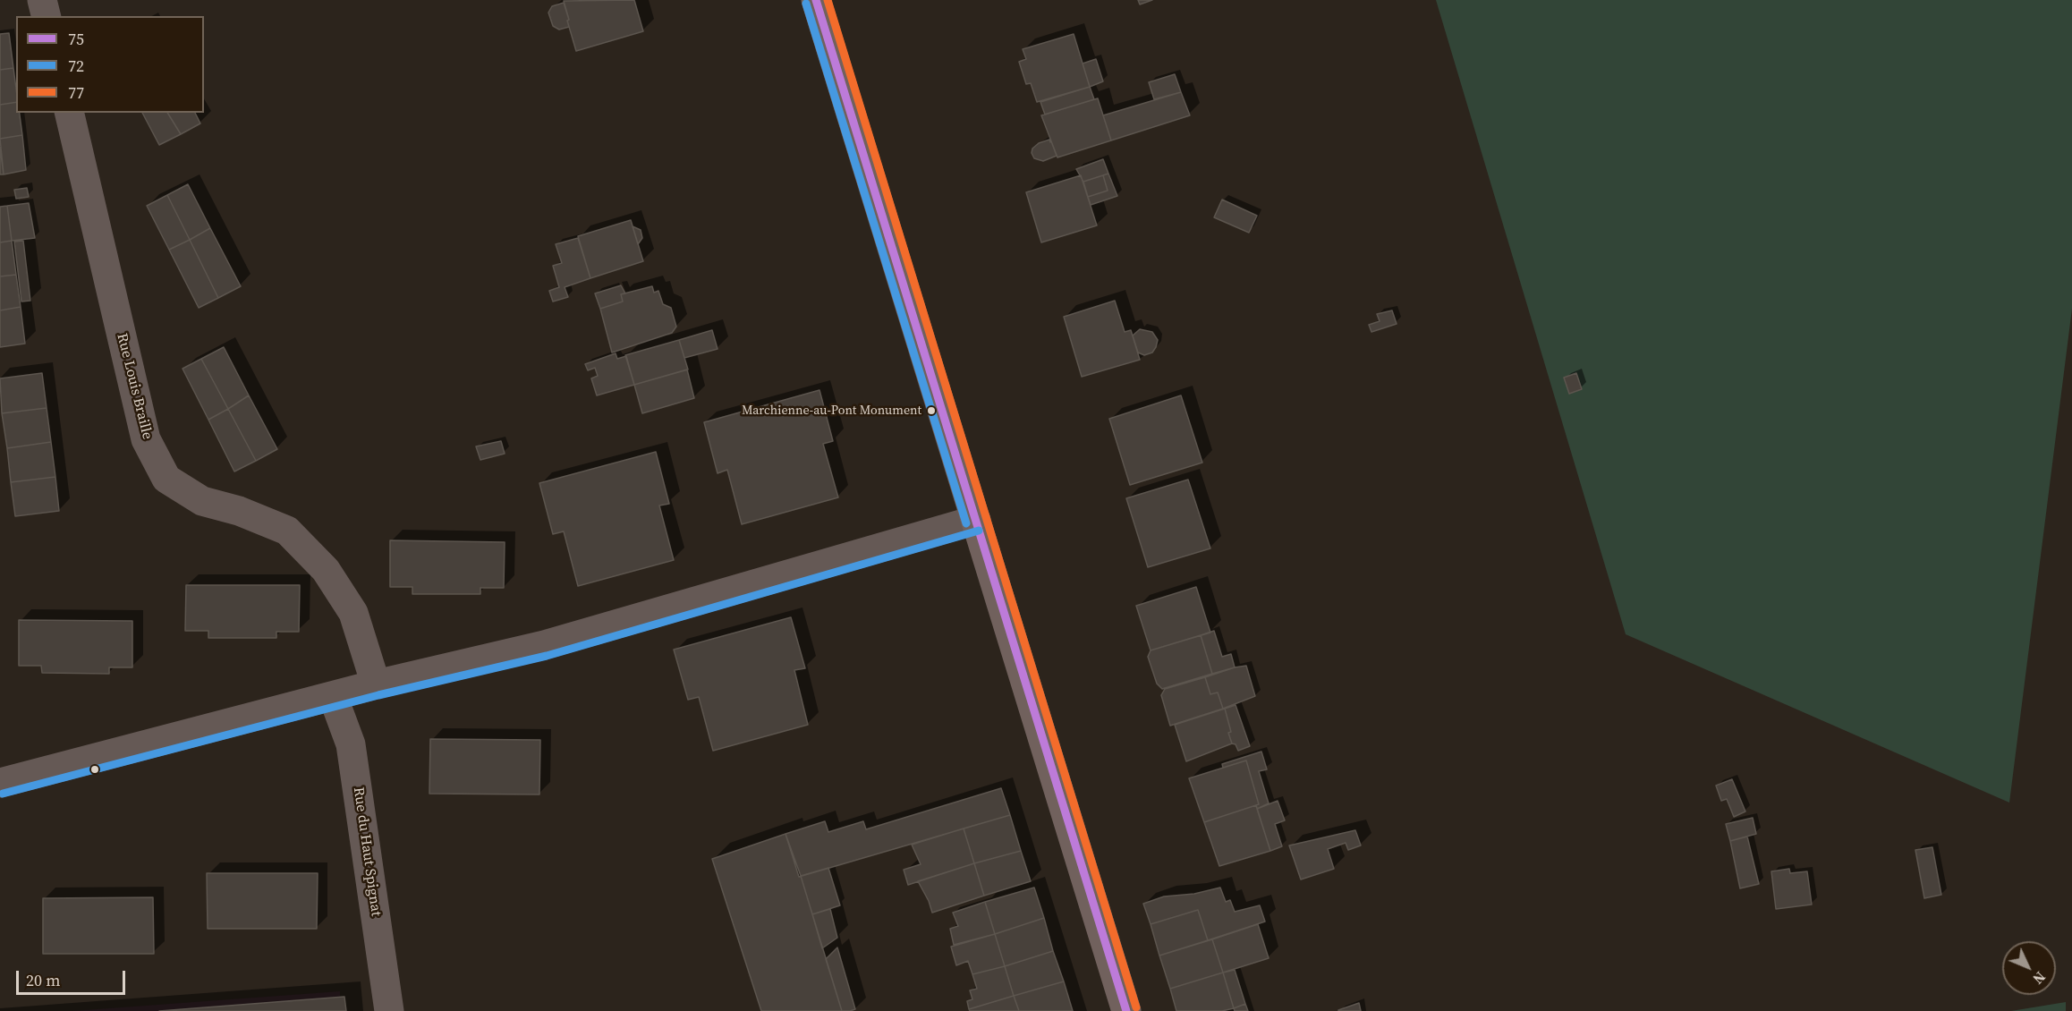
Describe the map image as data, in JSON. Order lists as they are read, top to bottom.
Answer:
{
  "streets": {
    "street": ["Rue Louis Braille", "Rue du Haut Spignat"]
  },
  "places": ["Marchienne-au-Pont Monument"],
  "lines": ["transit line 75", "transit line 77", "transit line 72"],
  "legend": ["75", "72", "77"],
  "scale_bar": "20 m",
  "north": "bottom right"
}
